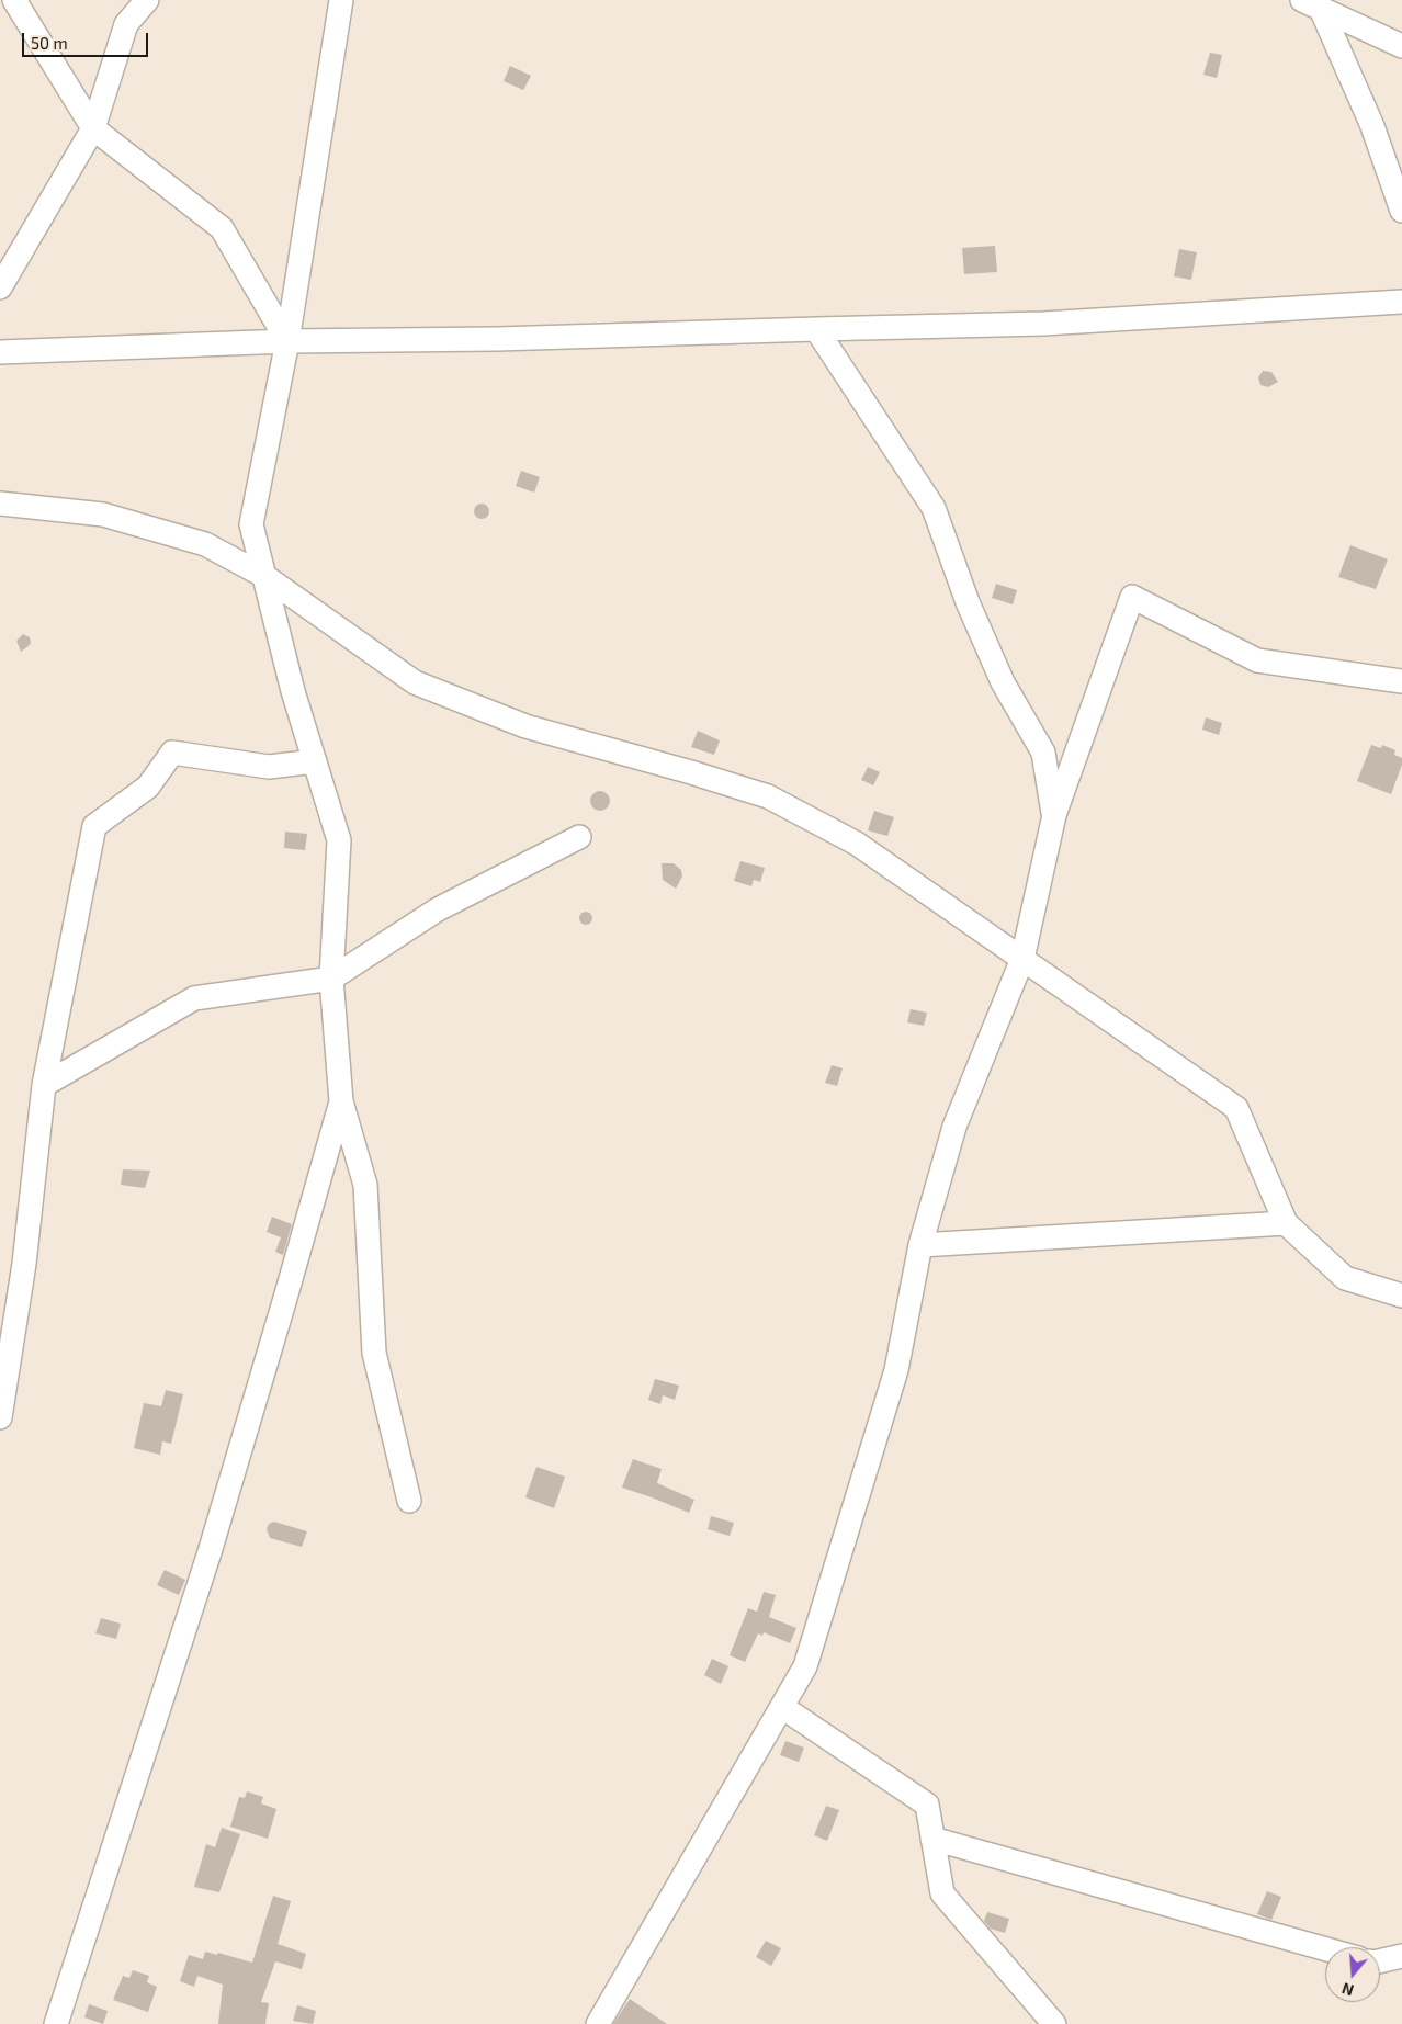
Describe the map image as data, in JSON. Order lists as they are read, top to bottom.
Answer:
{
  "scale_bar": "50 m",
  "north": "bottom"
}
